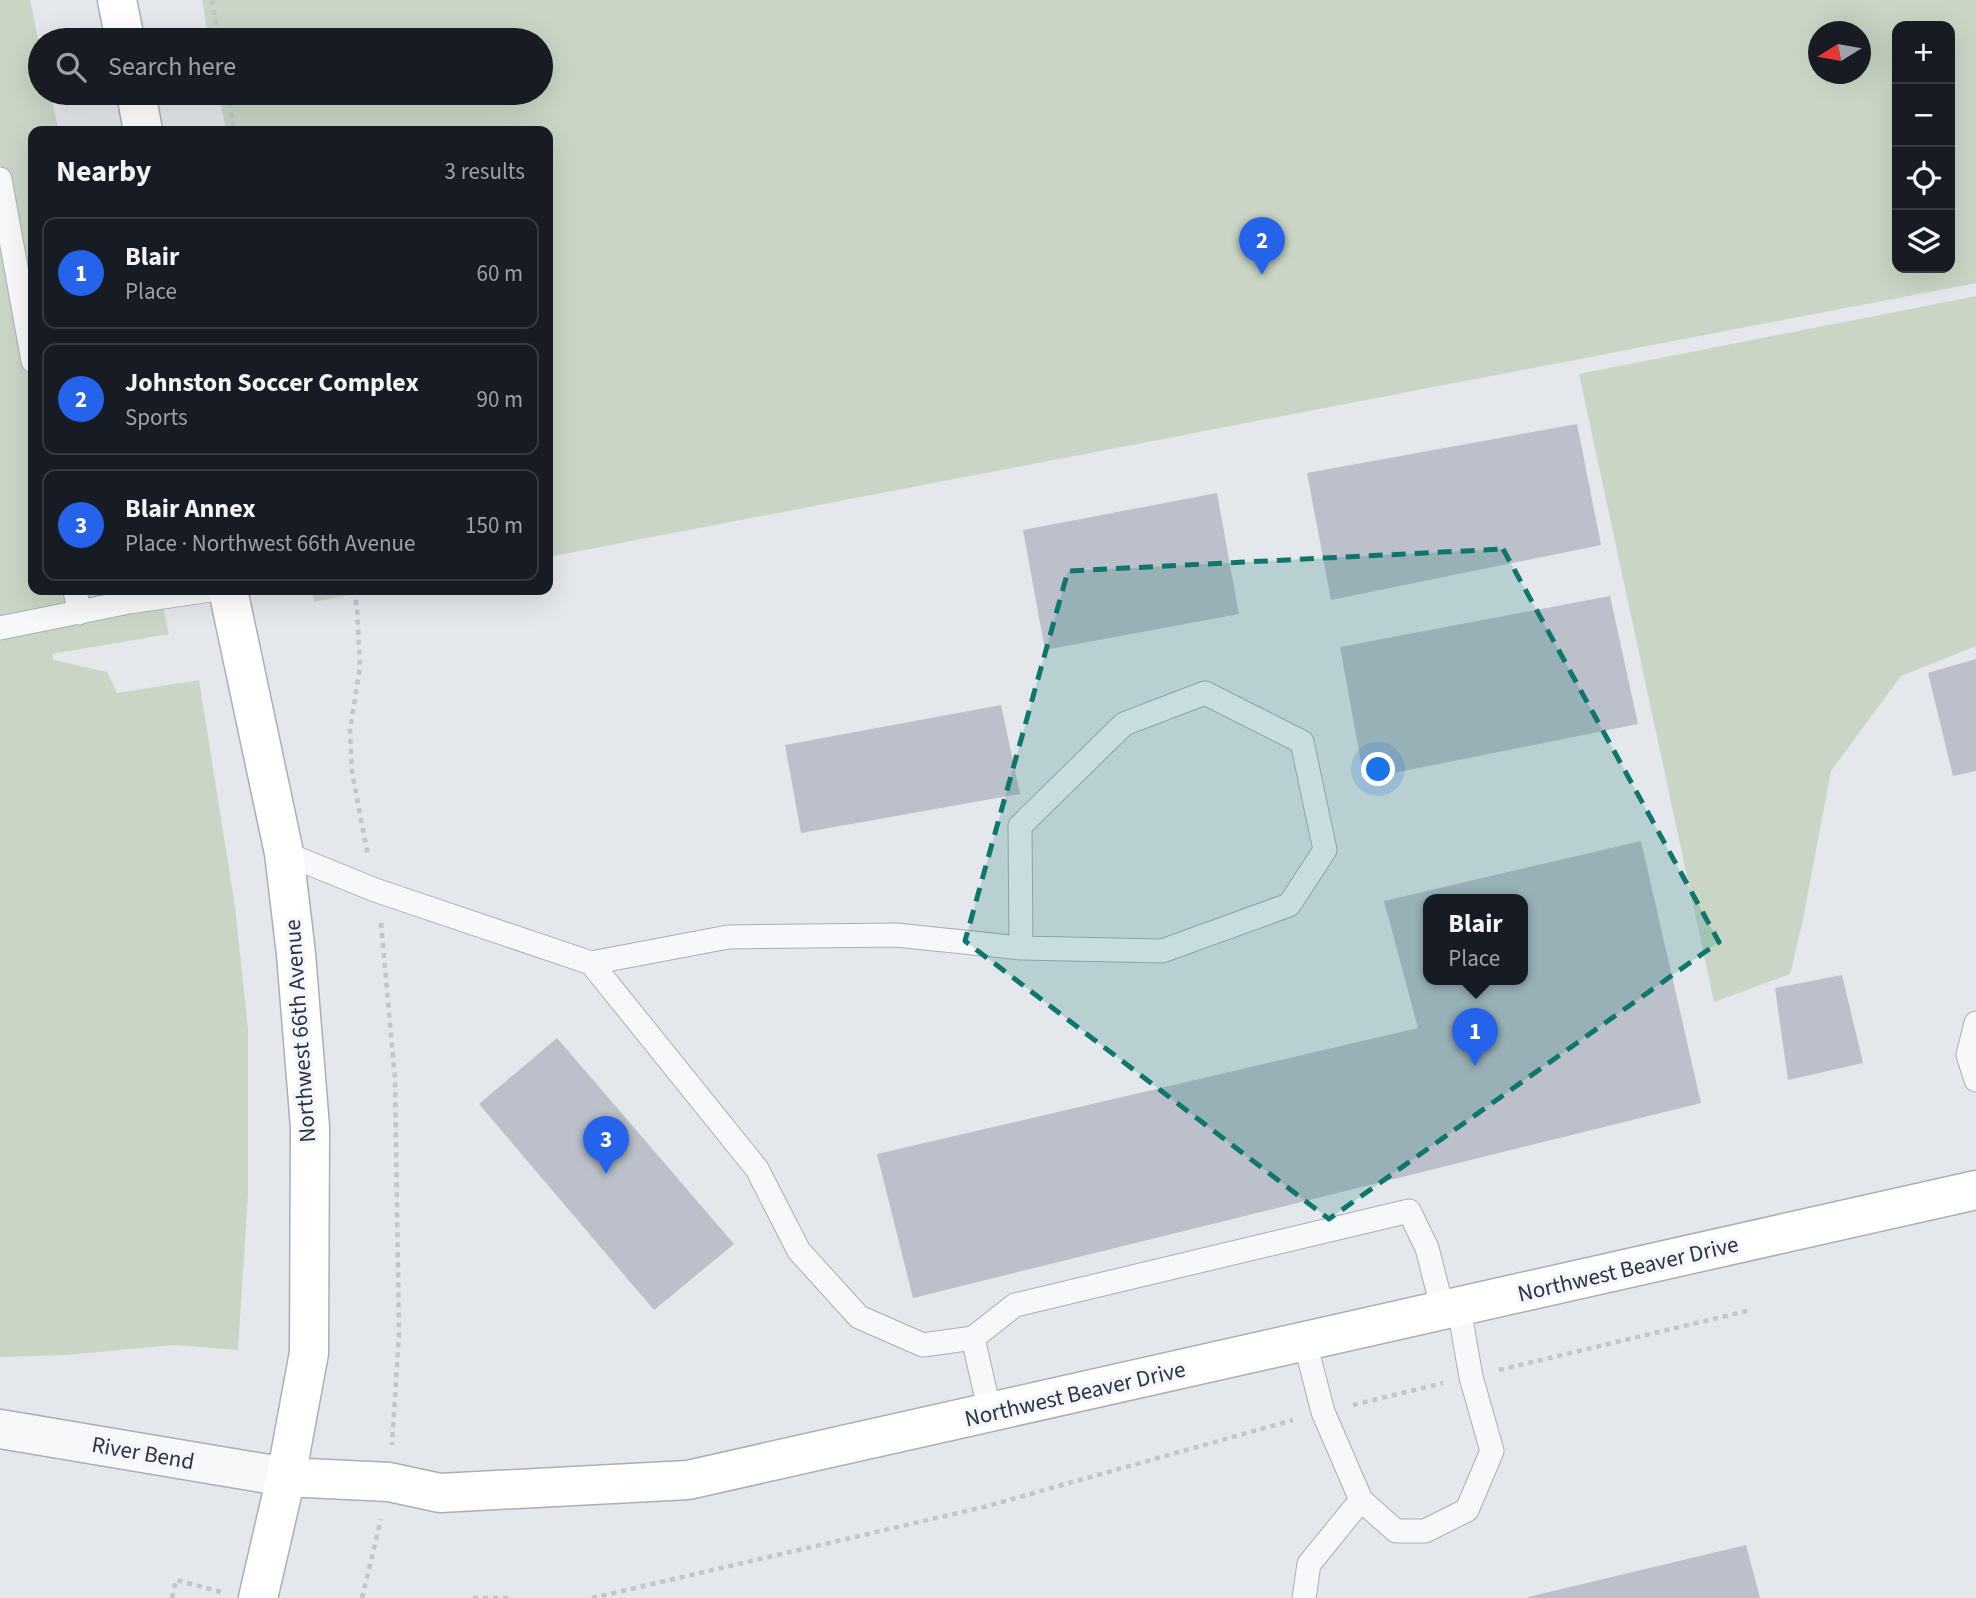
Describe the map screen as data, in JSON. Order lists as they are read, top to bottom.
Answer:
{
  "streets": {
    "main road": ["Northwest 66th Avenue", "Northwest Beaver Drive"],
    "street": ["River Bend"]
  },
  "crossings": [
    ["Northwest 66th Avenue", "Northwest Beaver Drive"],
    ["Northwest 66th Avenue", "River Bend"],
    ["Northwest Beaver Drive", "River Bend"]
  ],
  "north": "left",
  "page": {
    "map_buttons": ["+", "−"],
    "search": "Search here",
    "heading": ["Nearby", "3 results"],
    "pins": ["2", "1", "3"],
    "list": [
      {
        "mark": "1",
        "name": "Blair",
        "note": "Place",
        "value": "60 m"
      },
      {
        "mark": "2",
        "name": "Johnston Soccer Complex",
        "note": "Sports",
        "value": "90 m"
      },
      {
        "mark": "3",
        "name": "Blair Annex",
        "note": "Place · Northwest 66th Avenue",
        "value": "150 m"
      }
    ],
    "popup": ["Blair", "Place"]
  }
}
